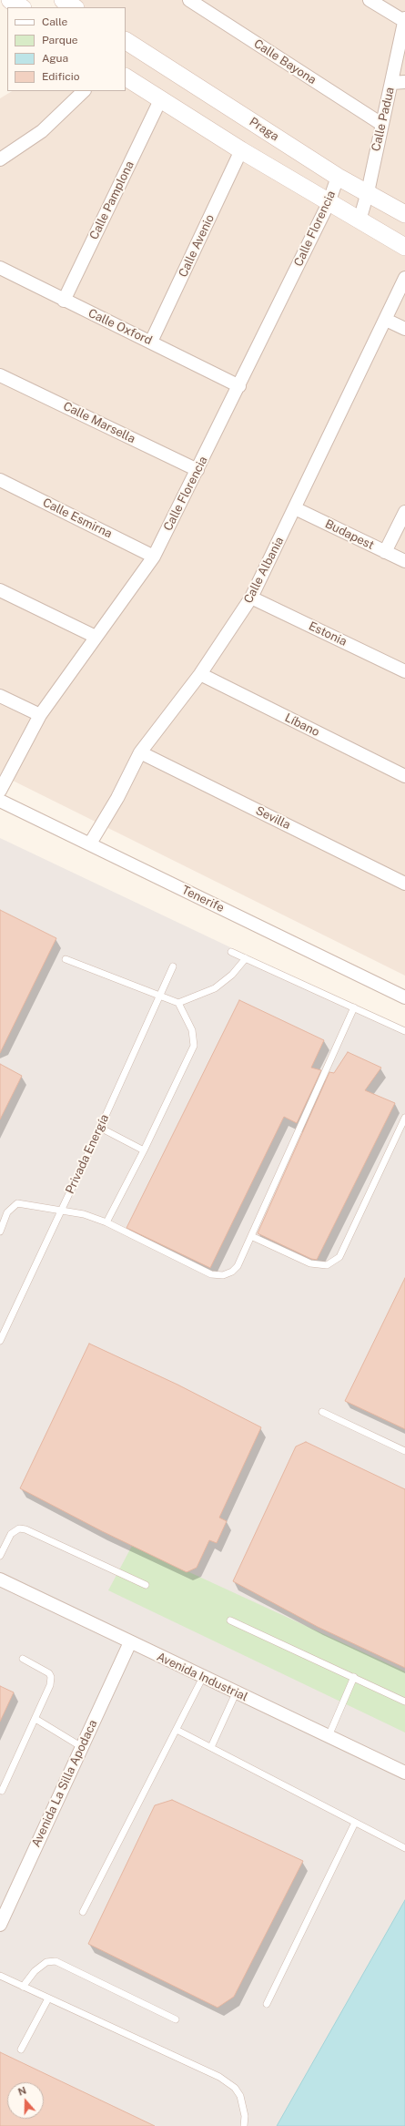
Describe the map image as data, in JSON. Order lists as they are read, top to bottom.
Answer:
{
  "streets": {
    "street": [
      "Calle Bayona",
      "Calle Padua",
      "Praga",
      "Calle Pamplona",
      "Calle Florencia",
      "Calle Avenio",
      "Calle Oxford",
      "Calle Marsella",
      "Calle Esmirna",
      "Budapest",
      "Calle Albania",
      "Estonia",
      "Líbano",
      "Sevilla",
      "Tenerife",
      "Avenida Industrial",
      "Avenida La Silla Apodaca"
    ],
    "lane": ["Privada Energía"]
  },
  "crossings": [
    ["Calle Bayona", "Calle Padua"],
    ["Calle Padua", "Praga"],
    ["Praga", "Calle Florencia"],
    ["Calle Pamplona", "Calle Oxford"],
    ["Calle Florencia", "Calle Oxford"],
    ["Calle Florencia", "Calle Marsella"],
    ["Calle Florencia", "Calle Esmirna"],
    ["Calle Avenio", "Calle Oxford"],
    ["Budapest", "Calle Albania"],
    ["Calle Albania", "Estonia"],
    ["Calle Albania", "Líbano"],
    ["Calle Albania", "Sevilla"],
    ["Calle Albania", "Tenerife"],
    ["Avenida Industrial", "Avenida La Silla Apodaca"]
  ],
  "legend": [
    "Calle",
    "Parque",
    "Agua",
    "Edificio"
  ],
  "north": "top"
}
